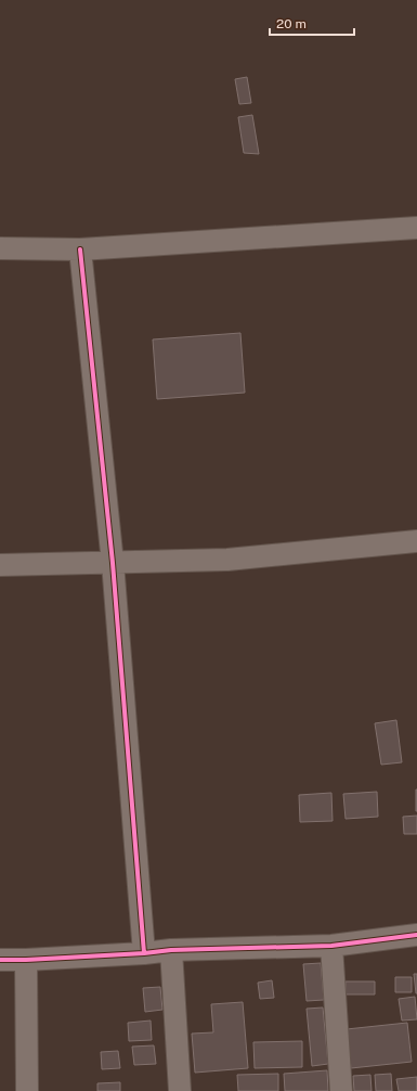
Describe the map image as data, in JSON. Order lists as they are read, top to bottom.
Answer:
{
  "scale_bar": "20 m"
}
